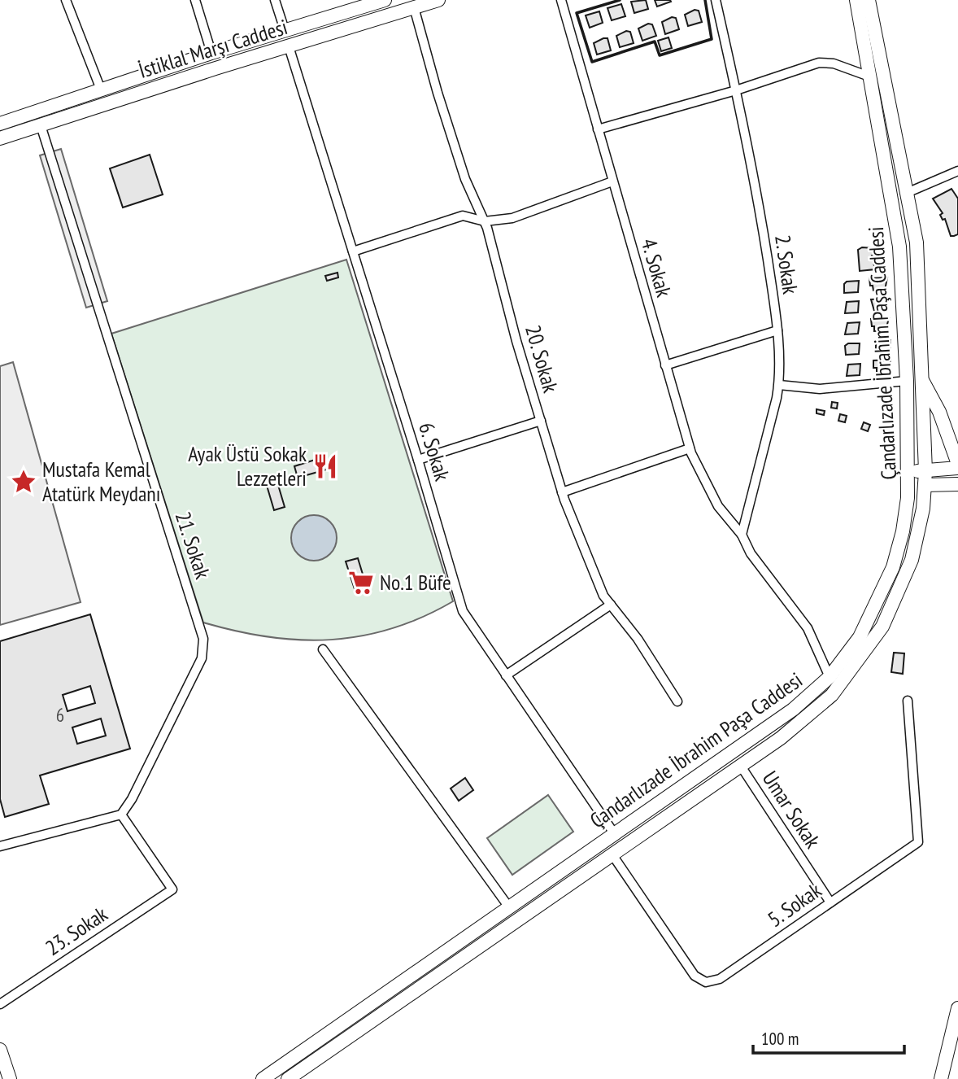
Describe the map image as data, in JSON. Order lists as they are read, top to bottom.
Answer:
{
  "streets": {
    "main road": ["İstiklal Marşı Caddesi", "Çandarlızade İbrahim Paşa Caddesi"],
    "street": [
      "2. Sokak",
      "4. Sokak",
      "20. Sokak",
      "6. Sokak",
      "21. Sokak",
      "Umar Sokak",
      "5. Sokak",
      "23. Sokak"
    ]
  },
  "crossings": [
    ["İstiklal Marşı Caddesi", "20. Sokak"],
    ["İstiklal Marşı Caddesi", "6. Sokak"],
    ["İstiklal Marşı Caddesi", "21. Sokak"],
    ["2. Sokak", "4. Sokak"],
    ["4. Sokak", "Çandarlızade İbrahim Paşa Caddesi"],
    ["Çandarlızade İbrahim Paşa Caddesi", "6. Sokak"],
    ["Çandarlızade İbrahim Paşa Caddesi", "Umar Sokak"],
    ["Çandarlızade İbrahim Paşa Caddesi", "5. Sokak"],
    ["21. Sokak", "23. Sokak"],
    ["Umar Sokak", "5. Sokak"]
  ],
  "places": {
    "restaurant": ["Ayak Üstü Sokak Lezzetleri"],
    "place": ["Mustafa Kemal Atatürk Meydanı"],
    "supermarket": ["No.1 Büfe"]
  },
  "house_numbers": ["6"],
  "scale_bar": "100 m"
}
